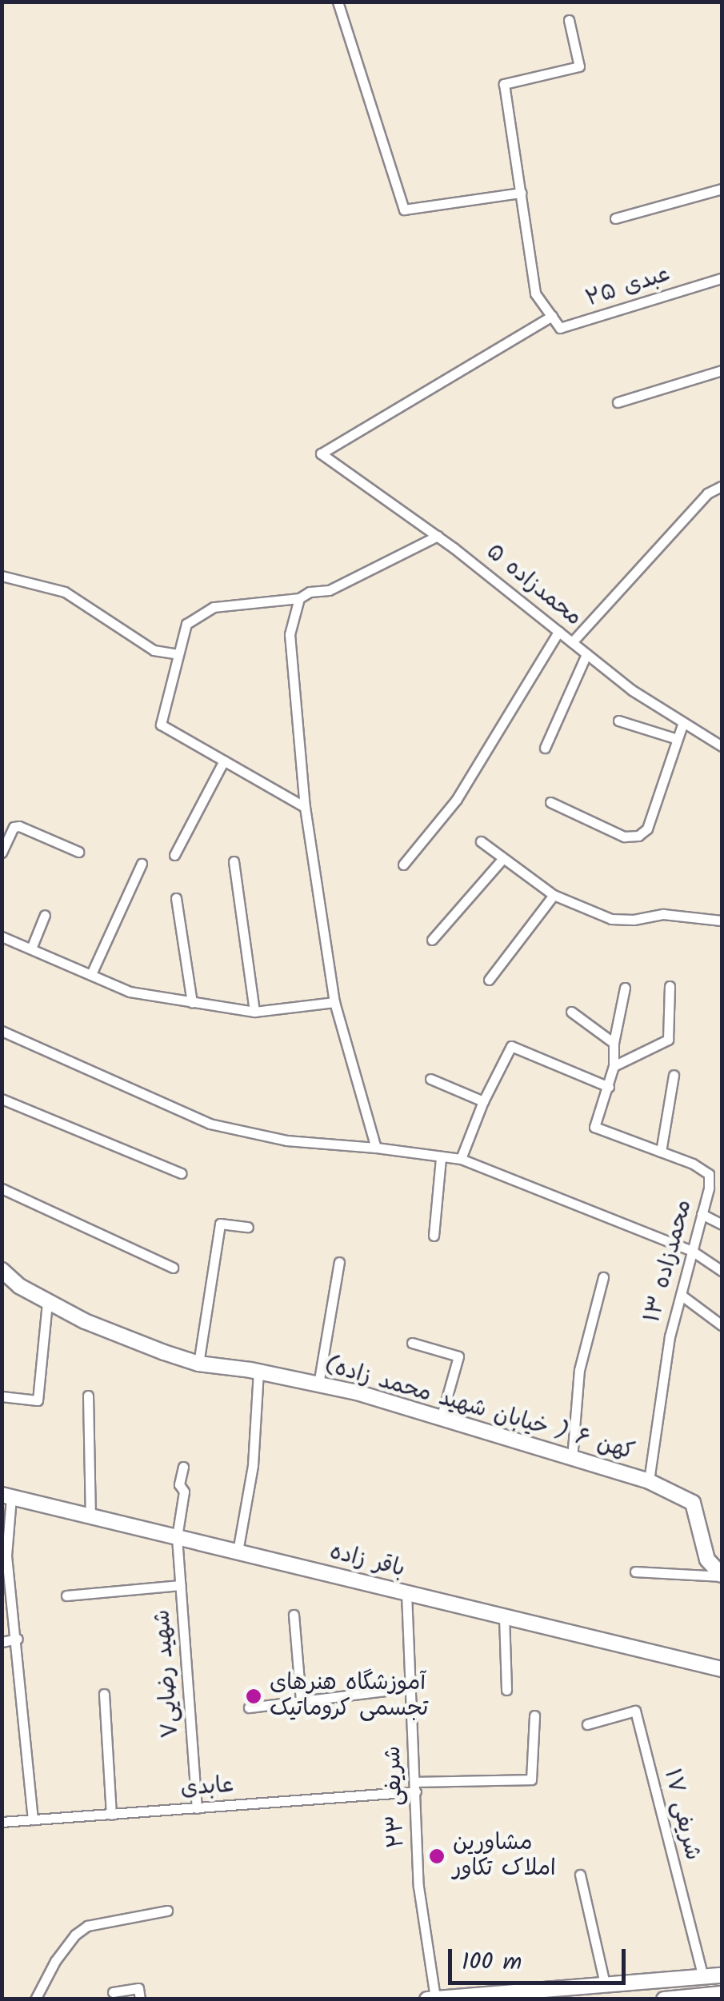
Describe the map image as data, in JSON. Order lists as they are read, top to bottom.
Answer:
{
  "streets": {
    "street": [
      "عبدی ۲۵",
      "محمدزاده ۵",
      "محمدزاده ۱۳",
      "کهن ۶ ( خیابان شهید محمد زاده)",
      "باقر زاده",
      "شهید رضایی۷",
      "عابدی",
      "شریفی ۲۳",
      "شریفی ۱۷"
    ]
  },
  "crossings": [
    ["عبدی ۲۵", "محمدزاده ۵"],
    ["محمدزاده ۱۳", "کهن ۶ ( خیابان شهید محمد زاده)"],
    ["باقر زاده", "شهید رضایی۷"],
    ["باقر زاده", "شریفی ۲۳"],
    ["شهید رضایی۷", "عابدی"],
    ["عابدی", "شریفی ۲۳"]
  ],
  "places": ["آموزشگاه هنرهای تجسمی کروماتیک", "مشاورین املاک تکاور"],
  "scale_bar": "100 m"
}
